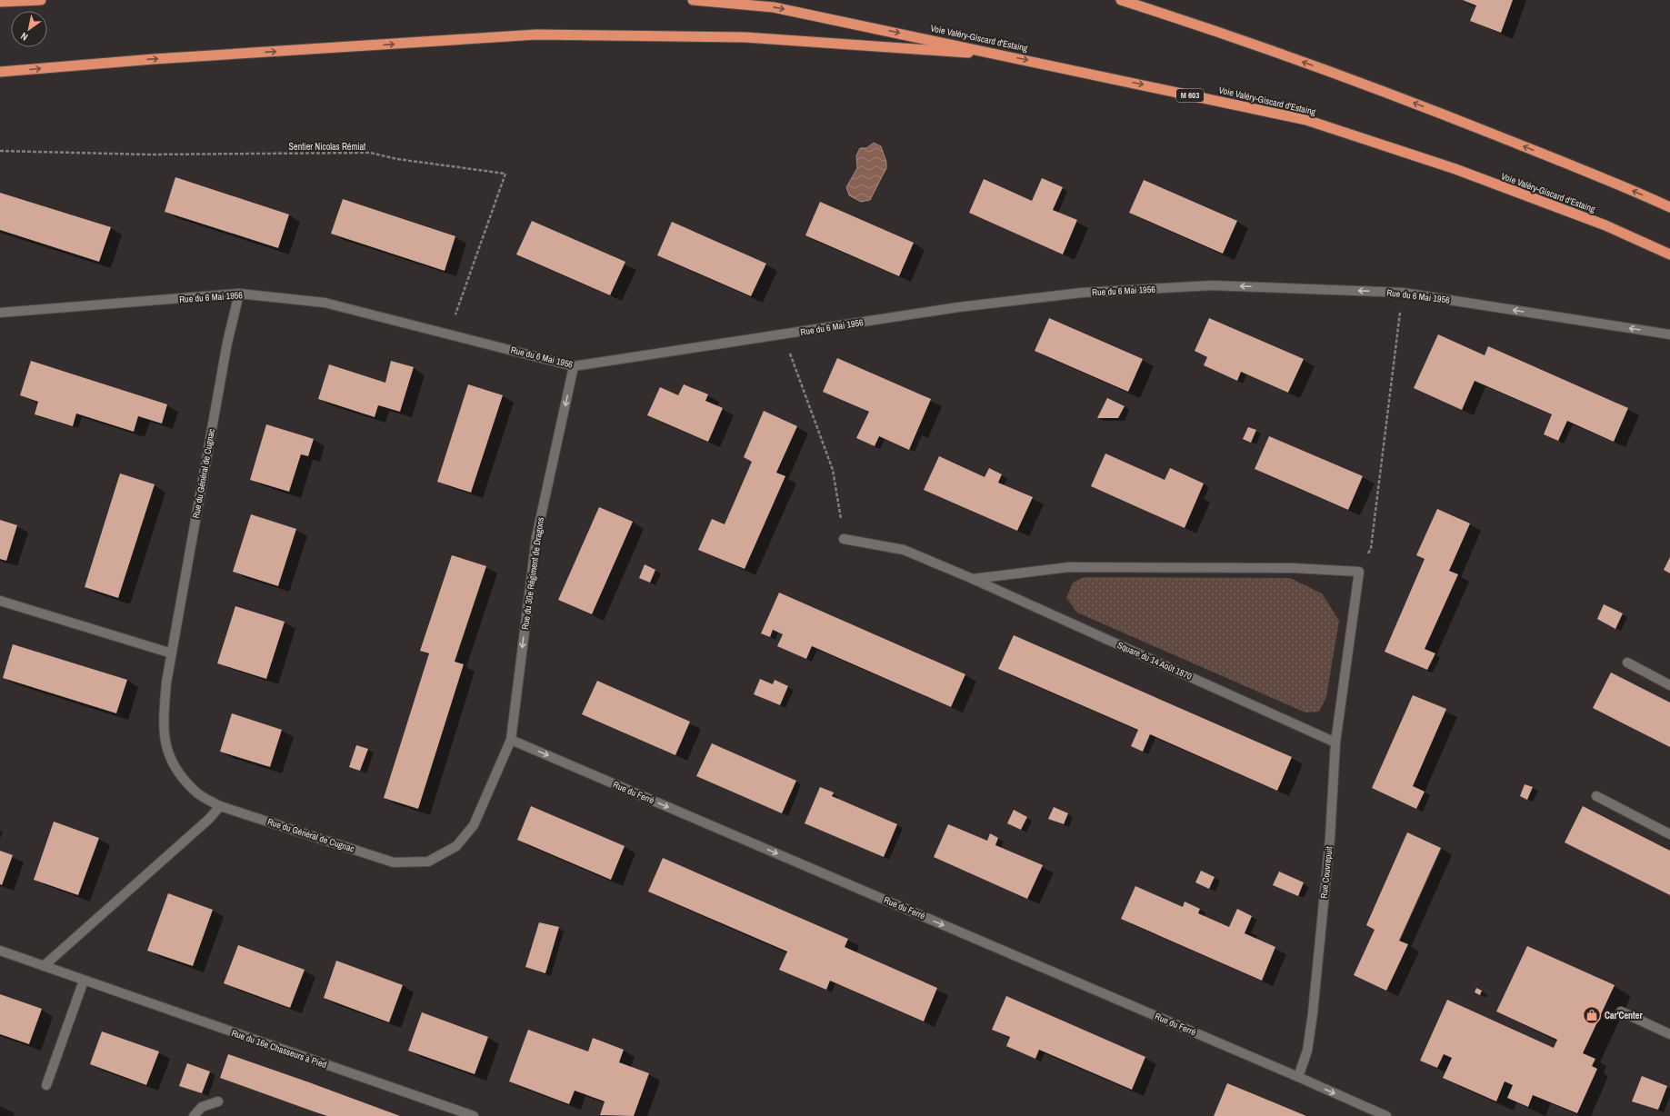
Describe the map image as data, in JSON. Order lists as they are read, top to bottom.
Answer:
{
  "streets": {
    "highway": ["Voie Valéry-Giscard d'Estaing", "M 603"],
    "street": [
      "Rue du 6 Mai 1956",
      "Rue du Général de Cugnac",
      "Rue du 30e Régiment de Dragons",
      "Square du 14 Août 1870",
      "Rue du Ferré",
      "Rue Couvrepuit",
      "Rue du 16e Chasseurs à Pied"
    ],
    "path": ["Sentier Nicolas Rémiat"]
  },
  "crossings": [
    ["Sentier Nicolas Rémiat", "Rue du 6 Mai 1956"],
    ["Rue du 6 Mai 1956", "Rue du Général de Cugnac"],
    ["Rue du 6 Mai 1956", "Rue du 30e Régiment de Dragons"],
    ["Rue du Général de Cugnac", "Rue du 30e Régiment de Dragons"],
    ["Rue du Général de Cugnac", "Rue du Ferré"],
    ["Rue du 30e Régiment de Dragons", "Rue du Ferré"],
    ["Square du 14 Août 1870", "Rue Couvrepuit"],
    ["Rue du Ferré", "Rue Couvrepuit"]
  ],
  "one_way": ["Rue du 6 Mai 1956", "Rue du 30e Régiment de Dragons", "Rue du Ferré"],
  "places": {
    "shop": ["Car'Center"]
  },
  "north": "bottom left"
}
